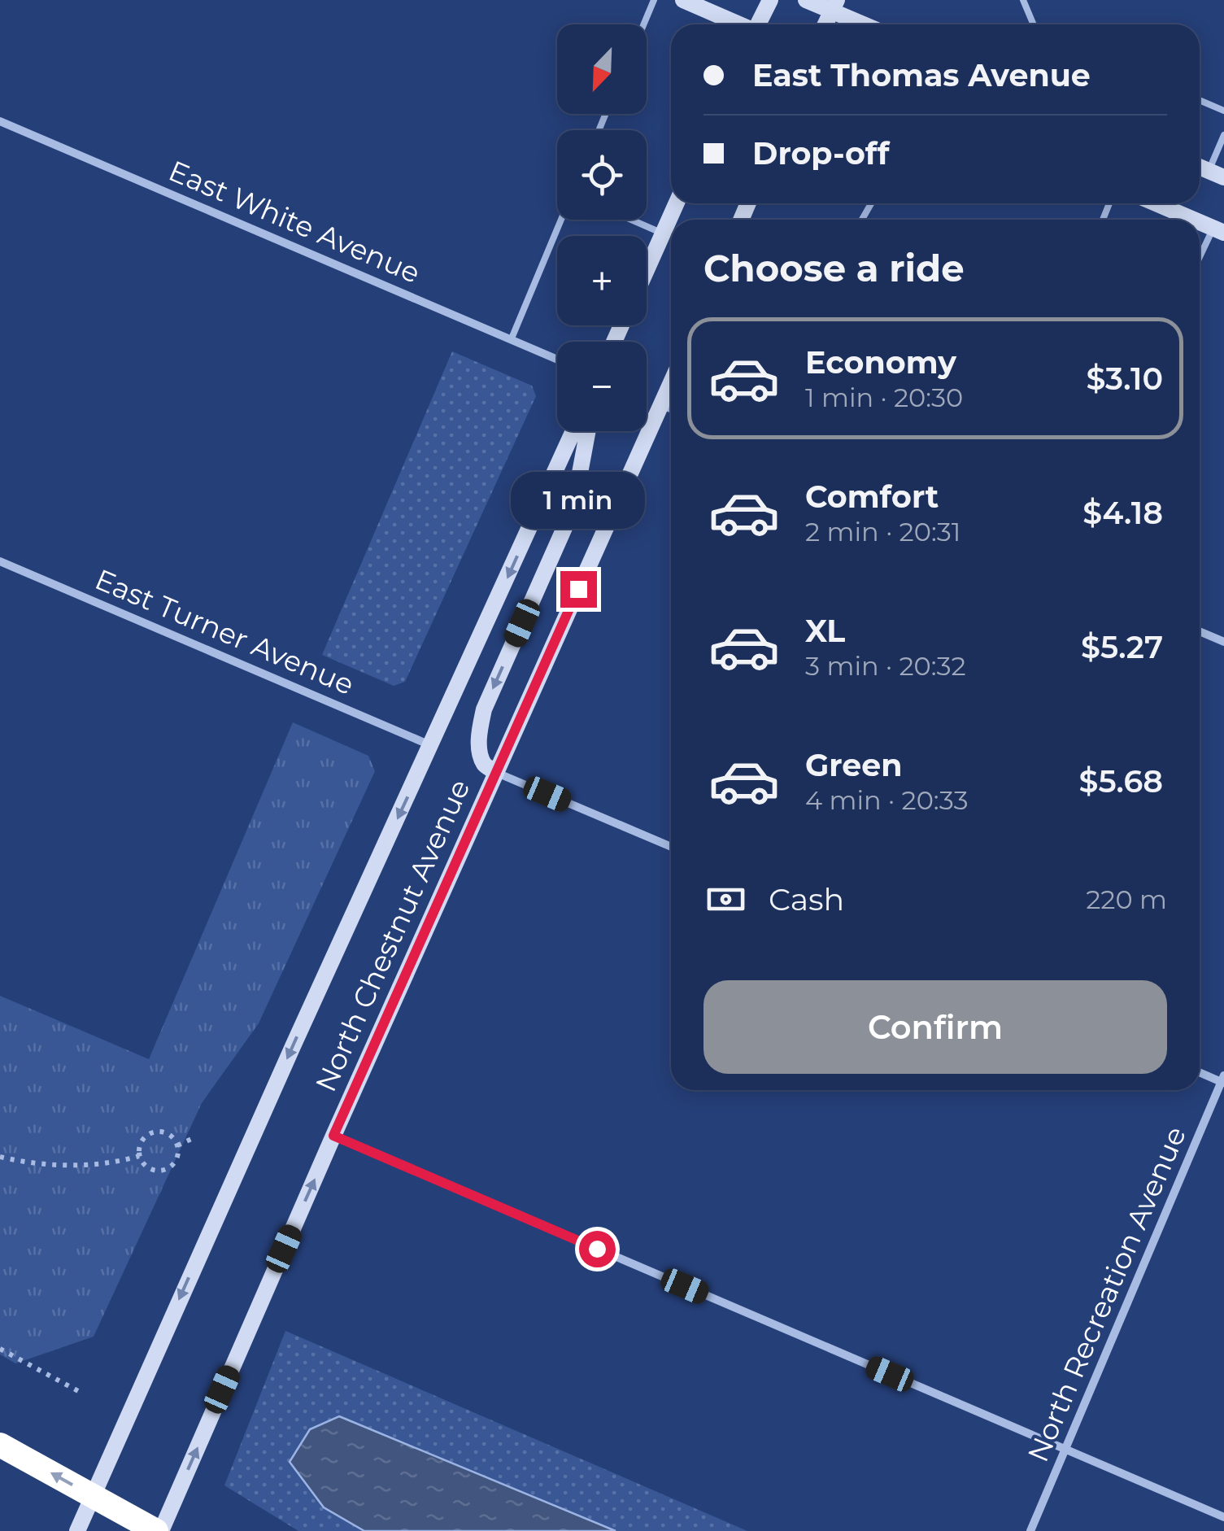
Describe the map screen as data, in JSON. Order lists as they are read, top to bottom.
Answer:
{
  "streets": {
    "main road": ["North Chestnut Avenue"],
    "street": ["East White Avenue", "East Turner Avenue", "North Recreation Avenue"]
  },
  "crossings": [
    ["East Turner Avenue", "North Chestnut Avenue"]
  ],
  "north": "bottom left",
  "page": {
    "map_buttons": ["+", "−"],
    "banner": ["East Thomas Avenue", "Drop-off"],
    "heading": "Choose a ride",
    "list": [
      {
        "name": "Economy",
        "note": "1 min · 20:30",
        "value": "$3.10"
      },
      {
        "name": "Comfort",
        "note": "2 min · 20:31",
        "value": "$4.18"
      },
      {
        "name": "XL",
        "note": "3 min · 20:32",
        "value": "$5.27"
      },
      {
        "name": "Green",
        "note": "4 min · 20:33",
        "value": "$5.68"
      }
    ],
    "bubble": "1 min",
    "pay": ["Cash", "220 m"],
    "buttons": "Confirm"
  }
}
